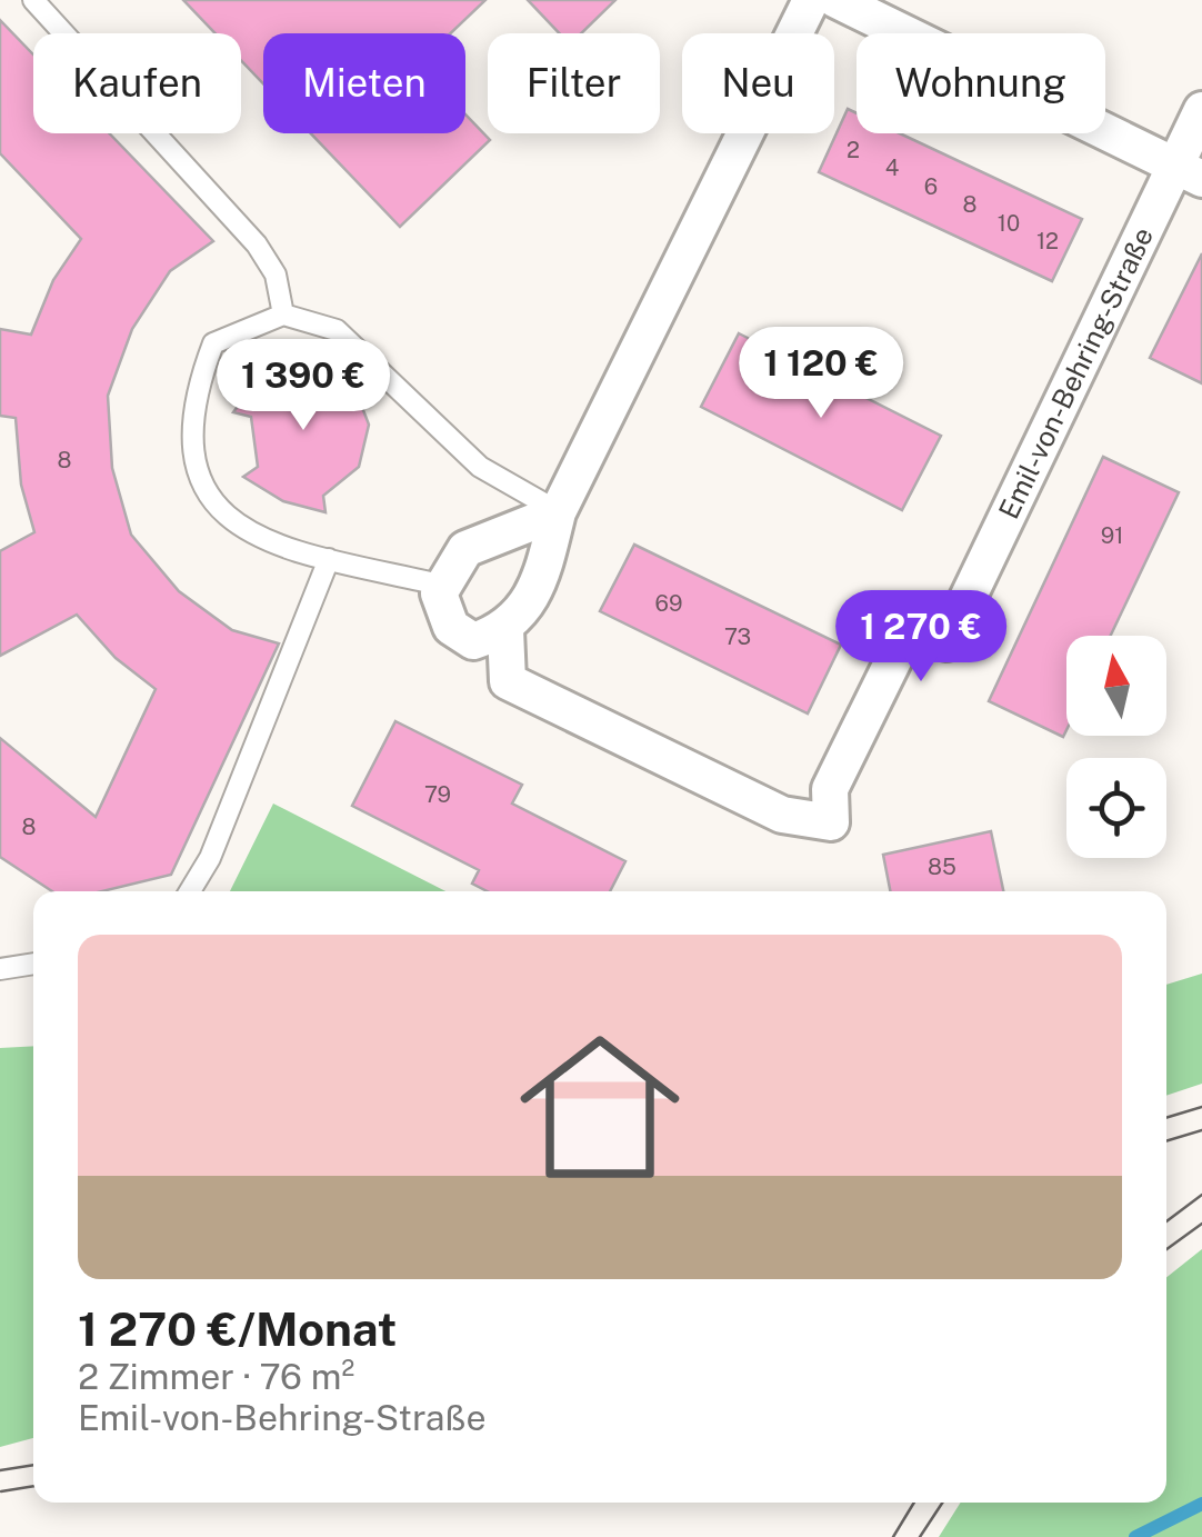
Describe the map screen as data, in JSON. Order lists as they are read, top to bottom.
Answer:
{
  "streets": {
    "street": ["Emil-von-Behring-Straße"]
  },
  "house_numbers": [
    "2",
    "4",
    "6",
    "8",
    "10",
    "12",
    "8",
    "91",
    "69",
    "73",
    "79",
    "8",
    "85"
  ],
  "north": "top",
  "page": {
    "chip": [
      "Kaufen",
      "Mieten",
      "Filter",
      "Neu",
      "Wohnung"
    ],
    "price": ["1 120 €", "1 390 €", "1 270 €"],
    "list": [
      {
        "name": "1 270 €/Monat",
        "note": "2 Zimmer · 76 m² · Emil-von-Behring-Straße"
      }
    ]
  }
}
